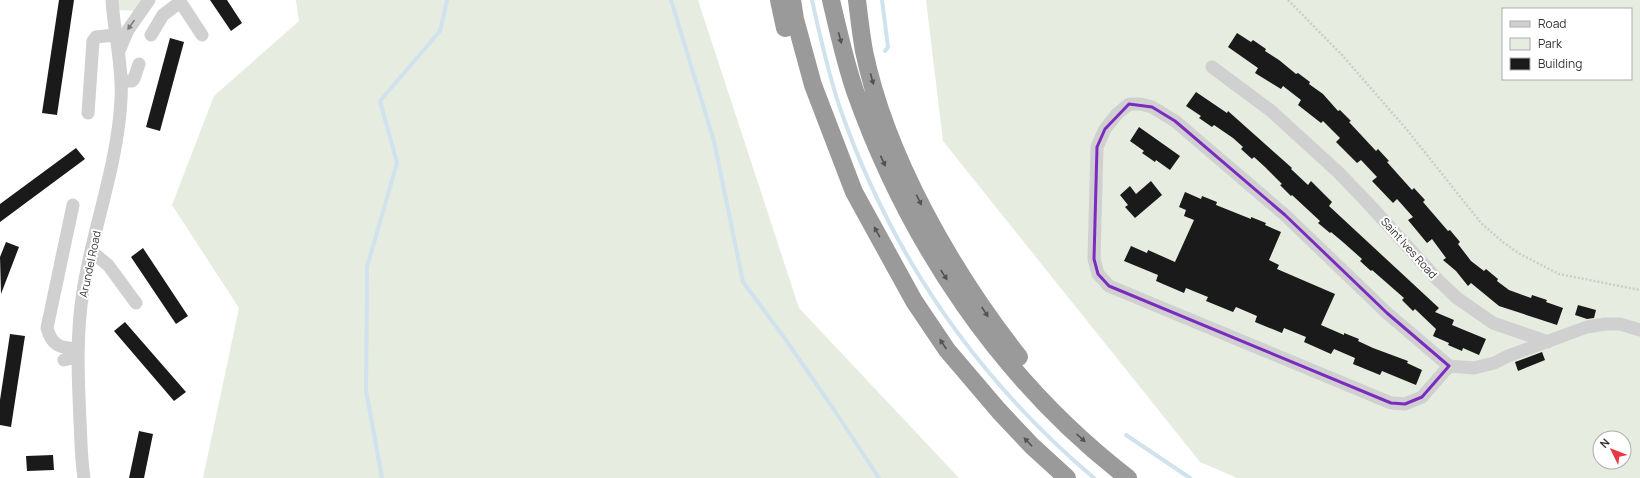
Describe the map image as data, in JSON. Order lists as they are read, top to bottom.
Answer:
{
  "streets": {
    "street": ["Saint Ives Road", "Arundel Road"]
  },
  "legend": ["Road", "Park", "Building"],
  "north": "top left"
}
